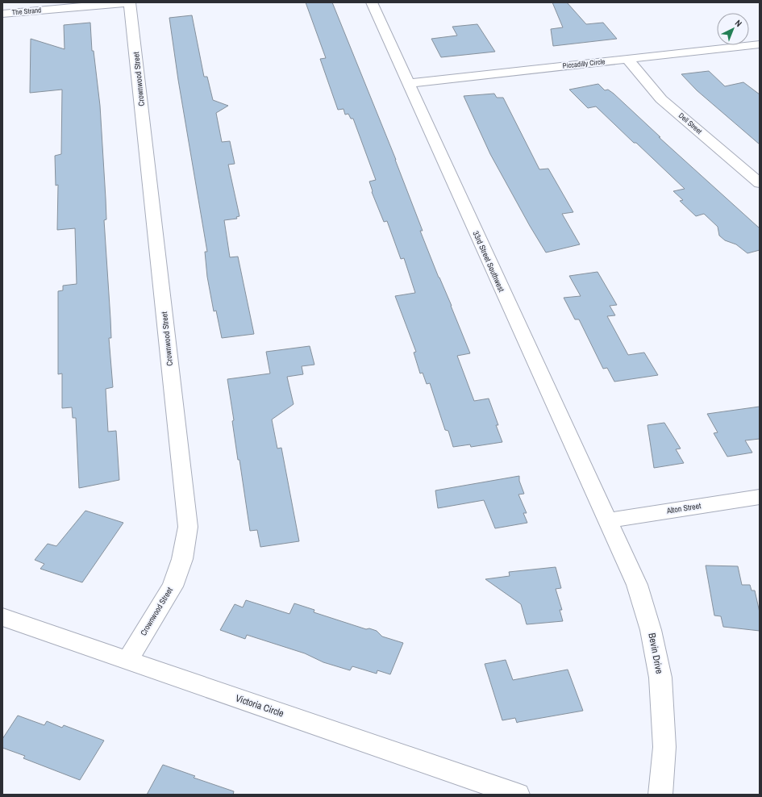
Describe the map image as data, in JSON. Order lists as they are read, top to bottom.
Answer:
{
  "streets": {
    "street": [
      "The Strand",
      "Piccadilly Circle",
      "Crownwood Street",
      "Dell Street",
      "33rd Street Southwest",
      "Alton Street",
      "Bevin Drive",
      "Victoria Circle"
    ]
  },
  "crossings": [
    ["The Strand", "Crownwood Street"],
    ["Piccadilly Circle", "Dell Street"],
    ["Piccadilly Circle", "33rd Street Southwest"],
    ["Crownwood Street", "Victoria Circle"],
    ["33rd Street Southwest", "Alton Street"],
    ["33rd Street Southwest", "Bevin Drive"],
    ["Alton Street", "Bevin Drive"]
  ],
  "north": "top right"
}
